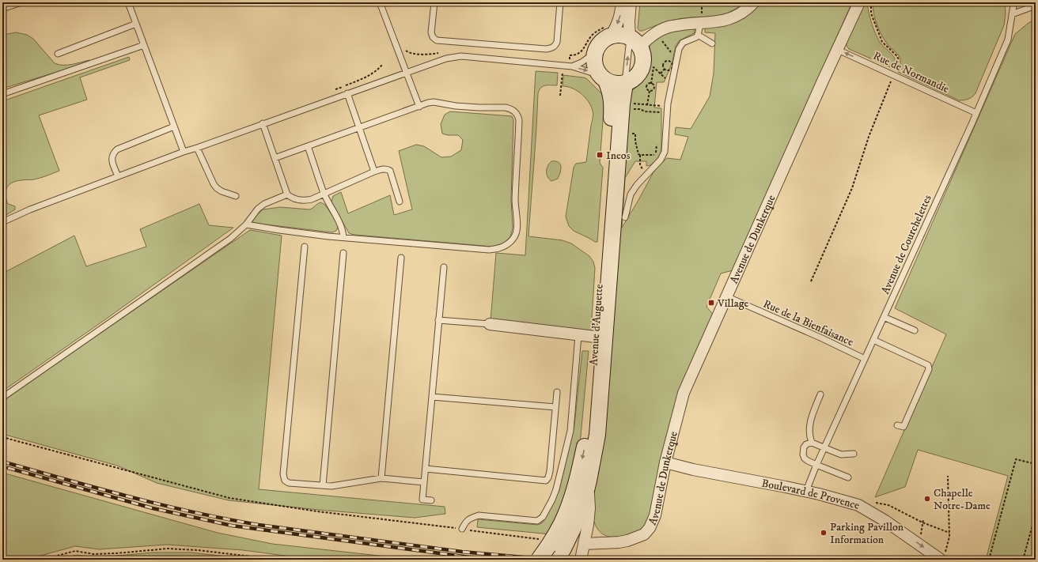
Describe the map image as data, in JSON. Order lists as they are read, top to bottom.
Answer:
{
  "streets": {
    "main road": ["Avenue d'Auguette"],
    "street": ["Avenue de Dunkerque", "Boulevard de Provence"],
    "lane": ["Rue de Normandie", "Avenue de Courchelettes", "Rue de la Bienfaisance"]
  },
  "crossings": [
    ["Rue de Normandie", "Avenue de Dunkerque"],
    ["Rue de Normandie", "Avenue de Courchelettes"],
    ["Avenue de Dunkerque", "Rue de la Bienfaisance"],
    ["Avenue de Dunkerque", "Boulevard de Provence"],
    ["Avenue de Courchelettes", "Rue de la Bienfaisance"],
    ["Avenue de Courchelettes", "Boulevard de Provence"]
  ],
  "one_way": ["Rue de Normandie", "Boulevard de Provence"],
  "places": {
    "transit": ["Ineos", "Village"],
    "other": ["Chapelle Notre-Dame", "Parking Pavillon Information"]
  }
}
